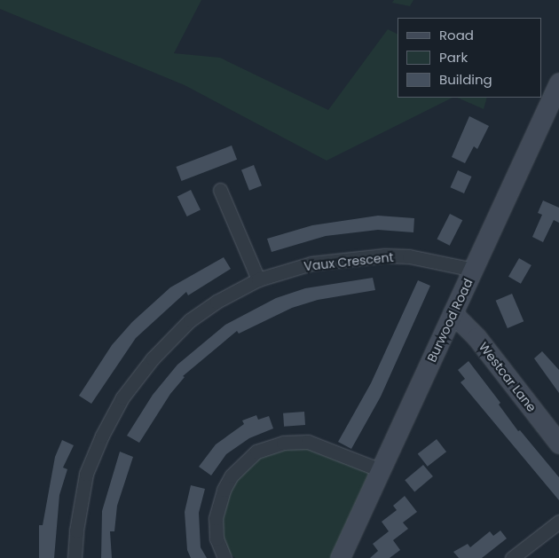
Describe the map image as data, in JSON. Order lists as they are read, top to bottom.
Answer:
{
  "streets": {
    "street": ["Vaux Crescent", "Burwood Road", "Westcar Lane"]
  },
  "crossings": [
    ["Vaux Crescent", "Burwood Road"],
    ["Burwood Road", "Westcar Lane"]
  ],
  "legend": ["Road", "Park", "Building"]
}
